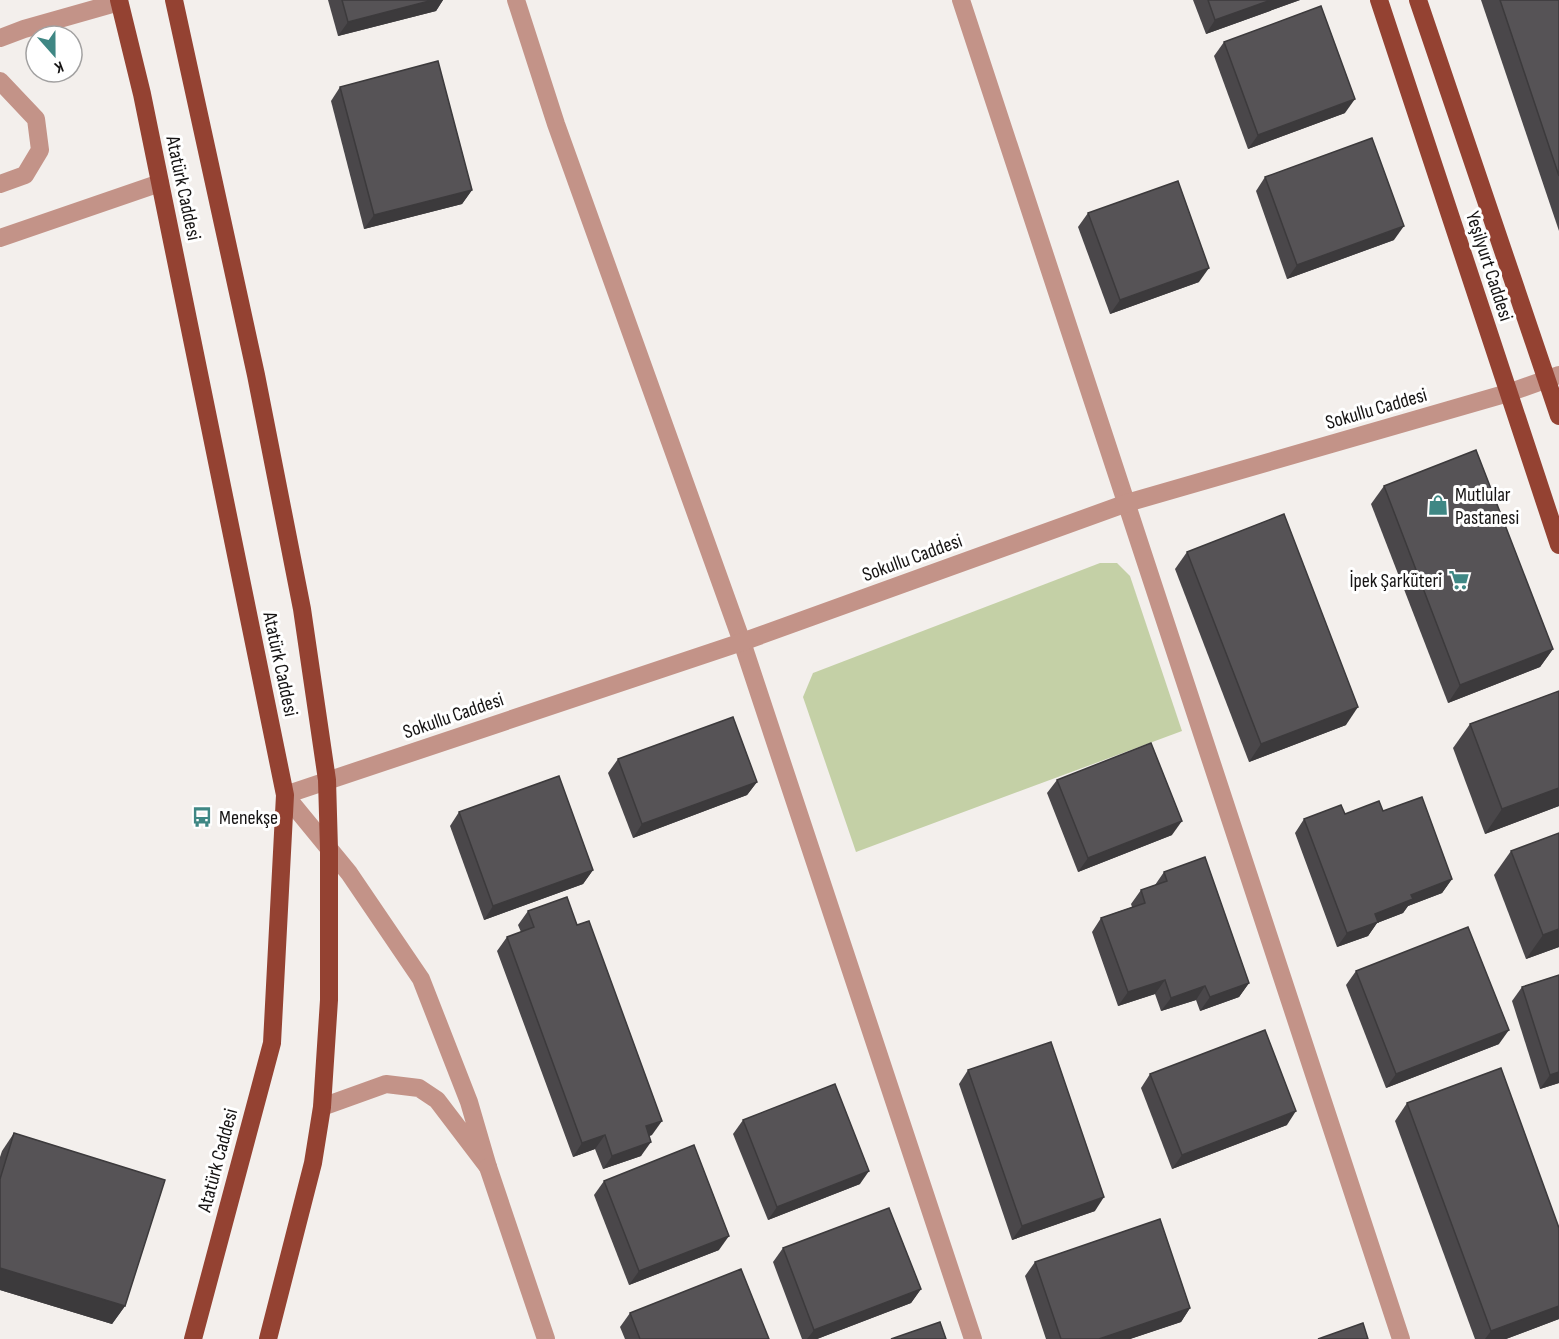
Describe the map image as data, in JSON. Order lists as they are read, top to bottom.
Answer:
{
  "streets": {
    "main road": ["Atatürk Caddesi", "Yeşilyurt Caddesi"],
    "street": ["Sokullu Caddesi"]
  },
  "crossings": [
    ["Atatürk Caddesi", "Sokullu Caddesi"],
    ["Yeşilyurt Caddesi", "Sokullu Caddesi"]
  ],
  "places": {
    "shop": ["Mutlular Pastanesi"],
    "supermarket": ["İpek Şarküteri"],
    "bus stop": ["Menekşe"]
  },
  "north": "bottom"
}
